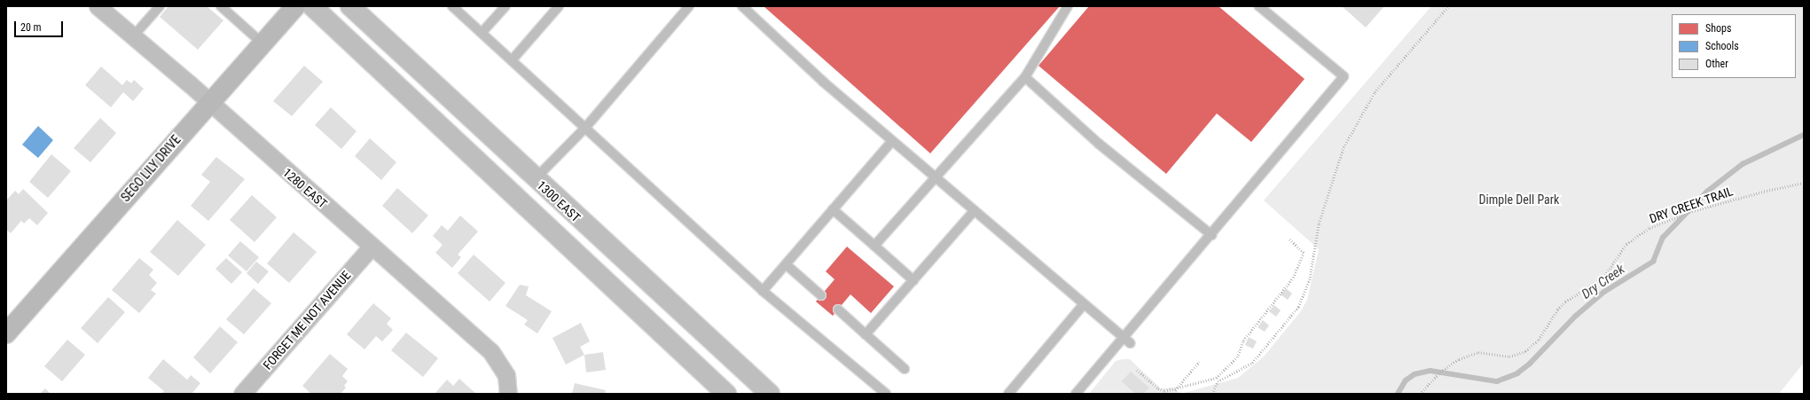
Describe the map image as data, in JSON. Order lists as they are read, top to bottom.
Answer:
{
  "streets": {
    "main road": ["SEGO LILY DRIVE", "1300 EAST"],
    "street": ["1280 EAST", "FORGET ME NOT AVENUE"],
    "path": ["DRY CREEK TRAIL"]
  },
  "crossings": [
    ["SEGO LILY DRIVE", "1280 EAST"],
    ["1280 EAST", "FORGET ME NOT AVENUE"]
  ],
  "water": ["Dry Creek"],
  "parks": ["Dimple Dell Park"],
  "legend": ["Shops", "Schools", "Other"],
  "scale_bar": "20 m"
}
